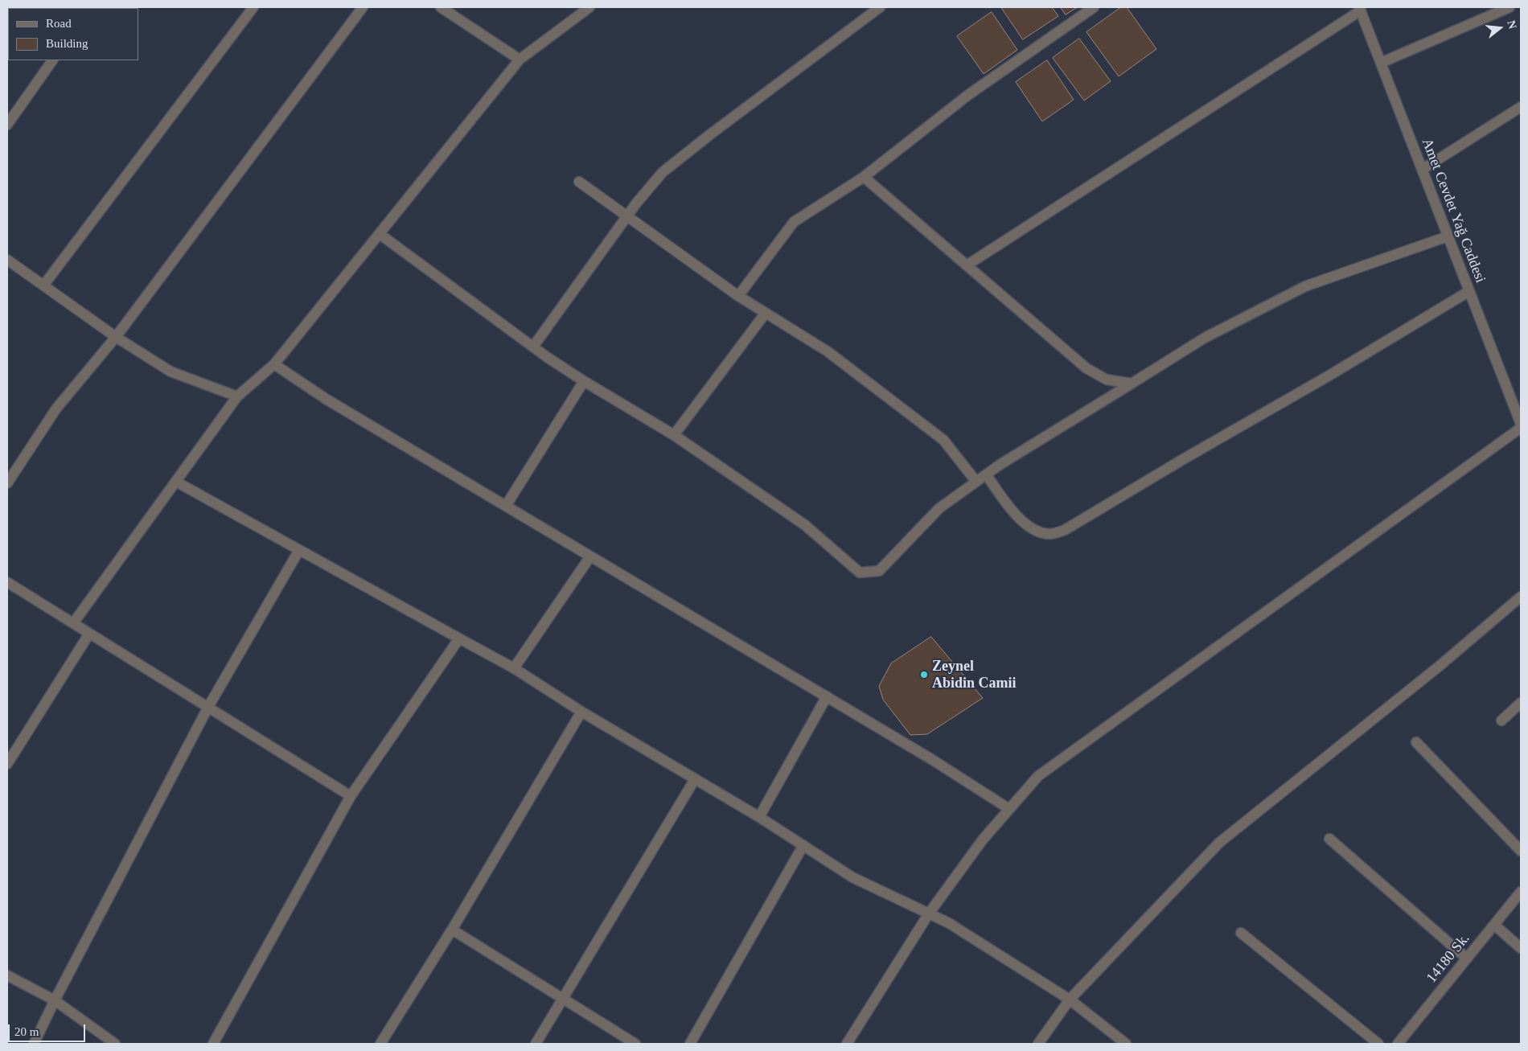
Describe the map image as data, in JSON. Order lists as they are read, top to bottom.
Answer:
{
  "streets": {
    "street": ["Amet Cevdet Yağ Caddesi", "14180 Sk."]
  },
  "places": ["Zeynel Abidin Camii"],
  "legend": ["Road", "Building"],
  "scale_bar": "20 m",
  "north": "right"
}
